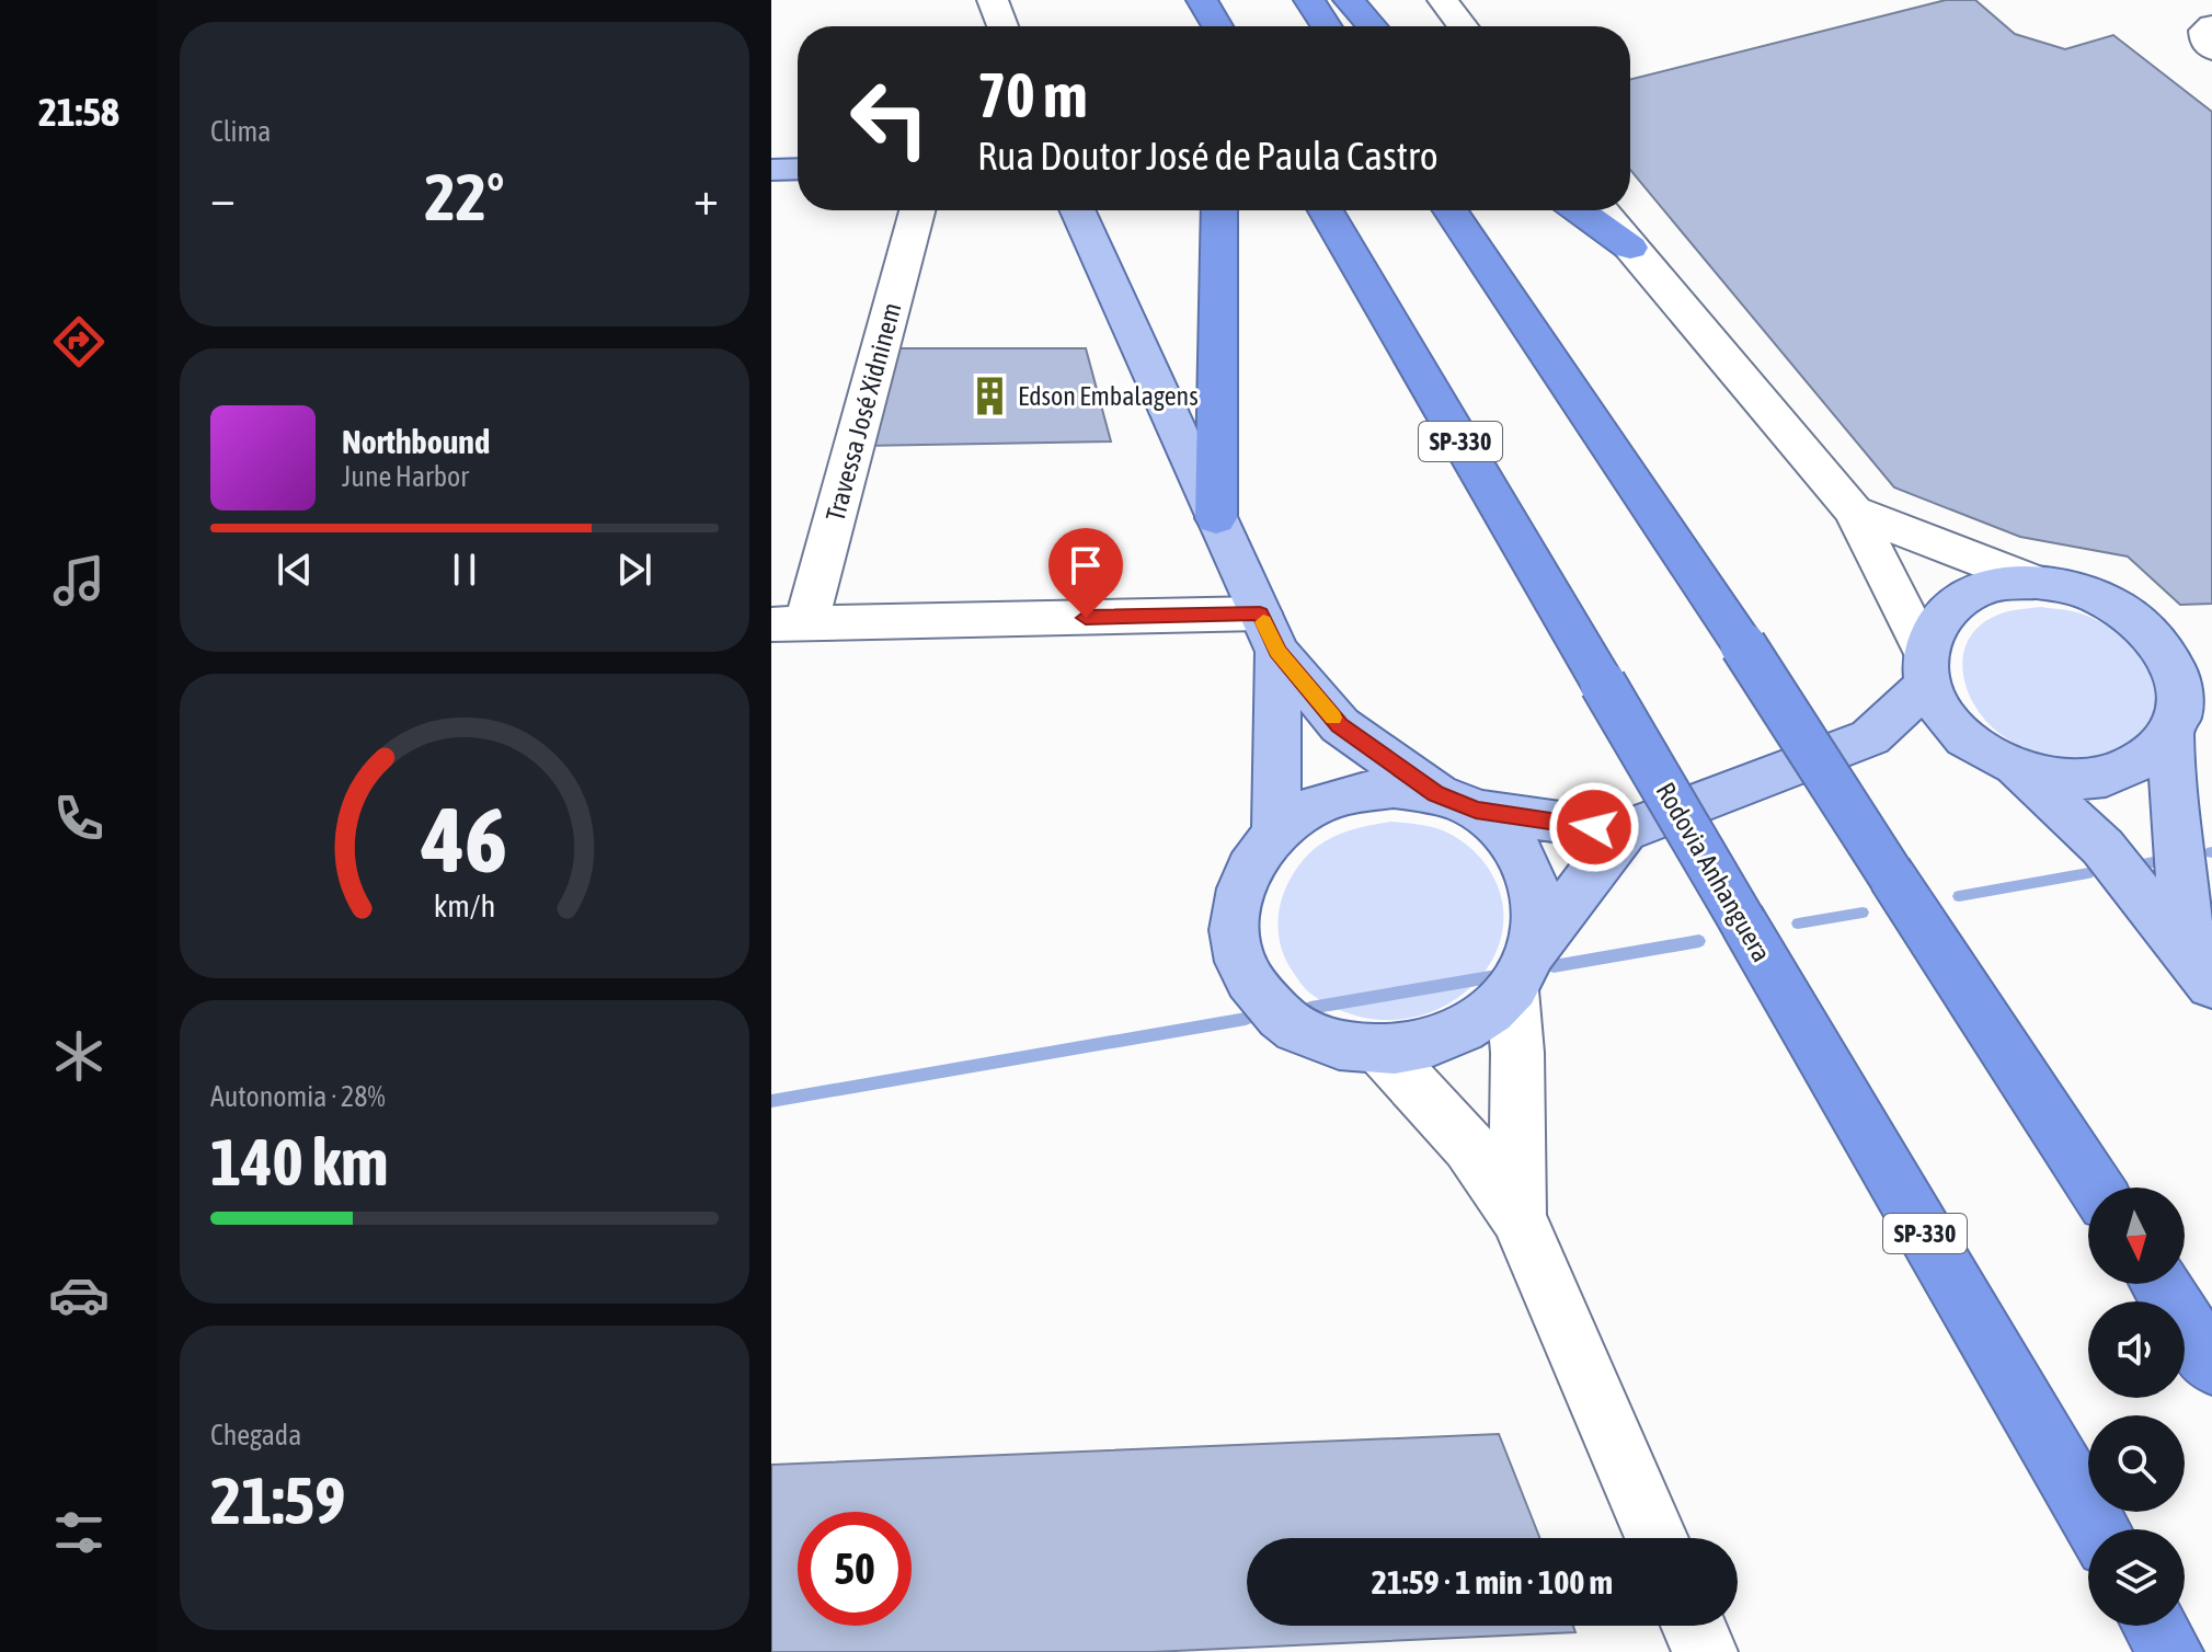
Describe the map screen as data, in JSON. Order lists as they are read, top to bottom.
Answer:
{
  "streets": {
    "highway": ["SP-330", "Rodovia Anhanguera"],
    "street": ["Travessa José Xidninem"]
  },
  "places": {
    "building": ["Edson Embalagens"]
  },
  "north": "bottom",
  "page": {
    "tabs": "21:58",
    "tile": [
      "Clima",
      ["Autonomia · 28%", "140 km"],
      ["Chegada", "21:59"]
    ],
    "turn": ["70 m", "Rua Doutor José de Paula Castro"],
    "heat": ["−", "22°", "+"],
    "song": ["Northbound", "June Harbor"],
    "limit": "50",
    "trip": "21:59 · 1 min · 100 m",
    "gauge": ["46", "km/h"]
  }
}
